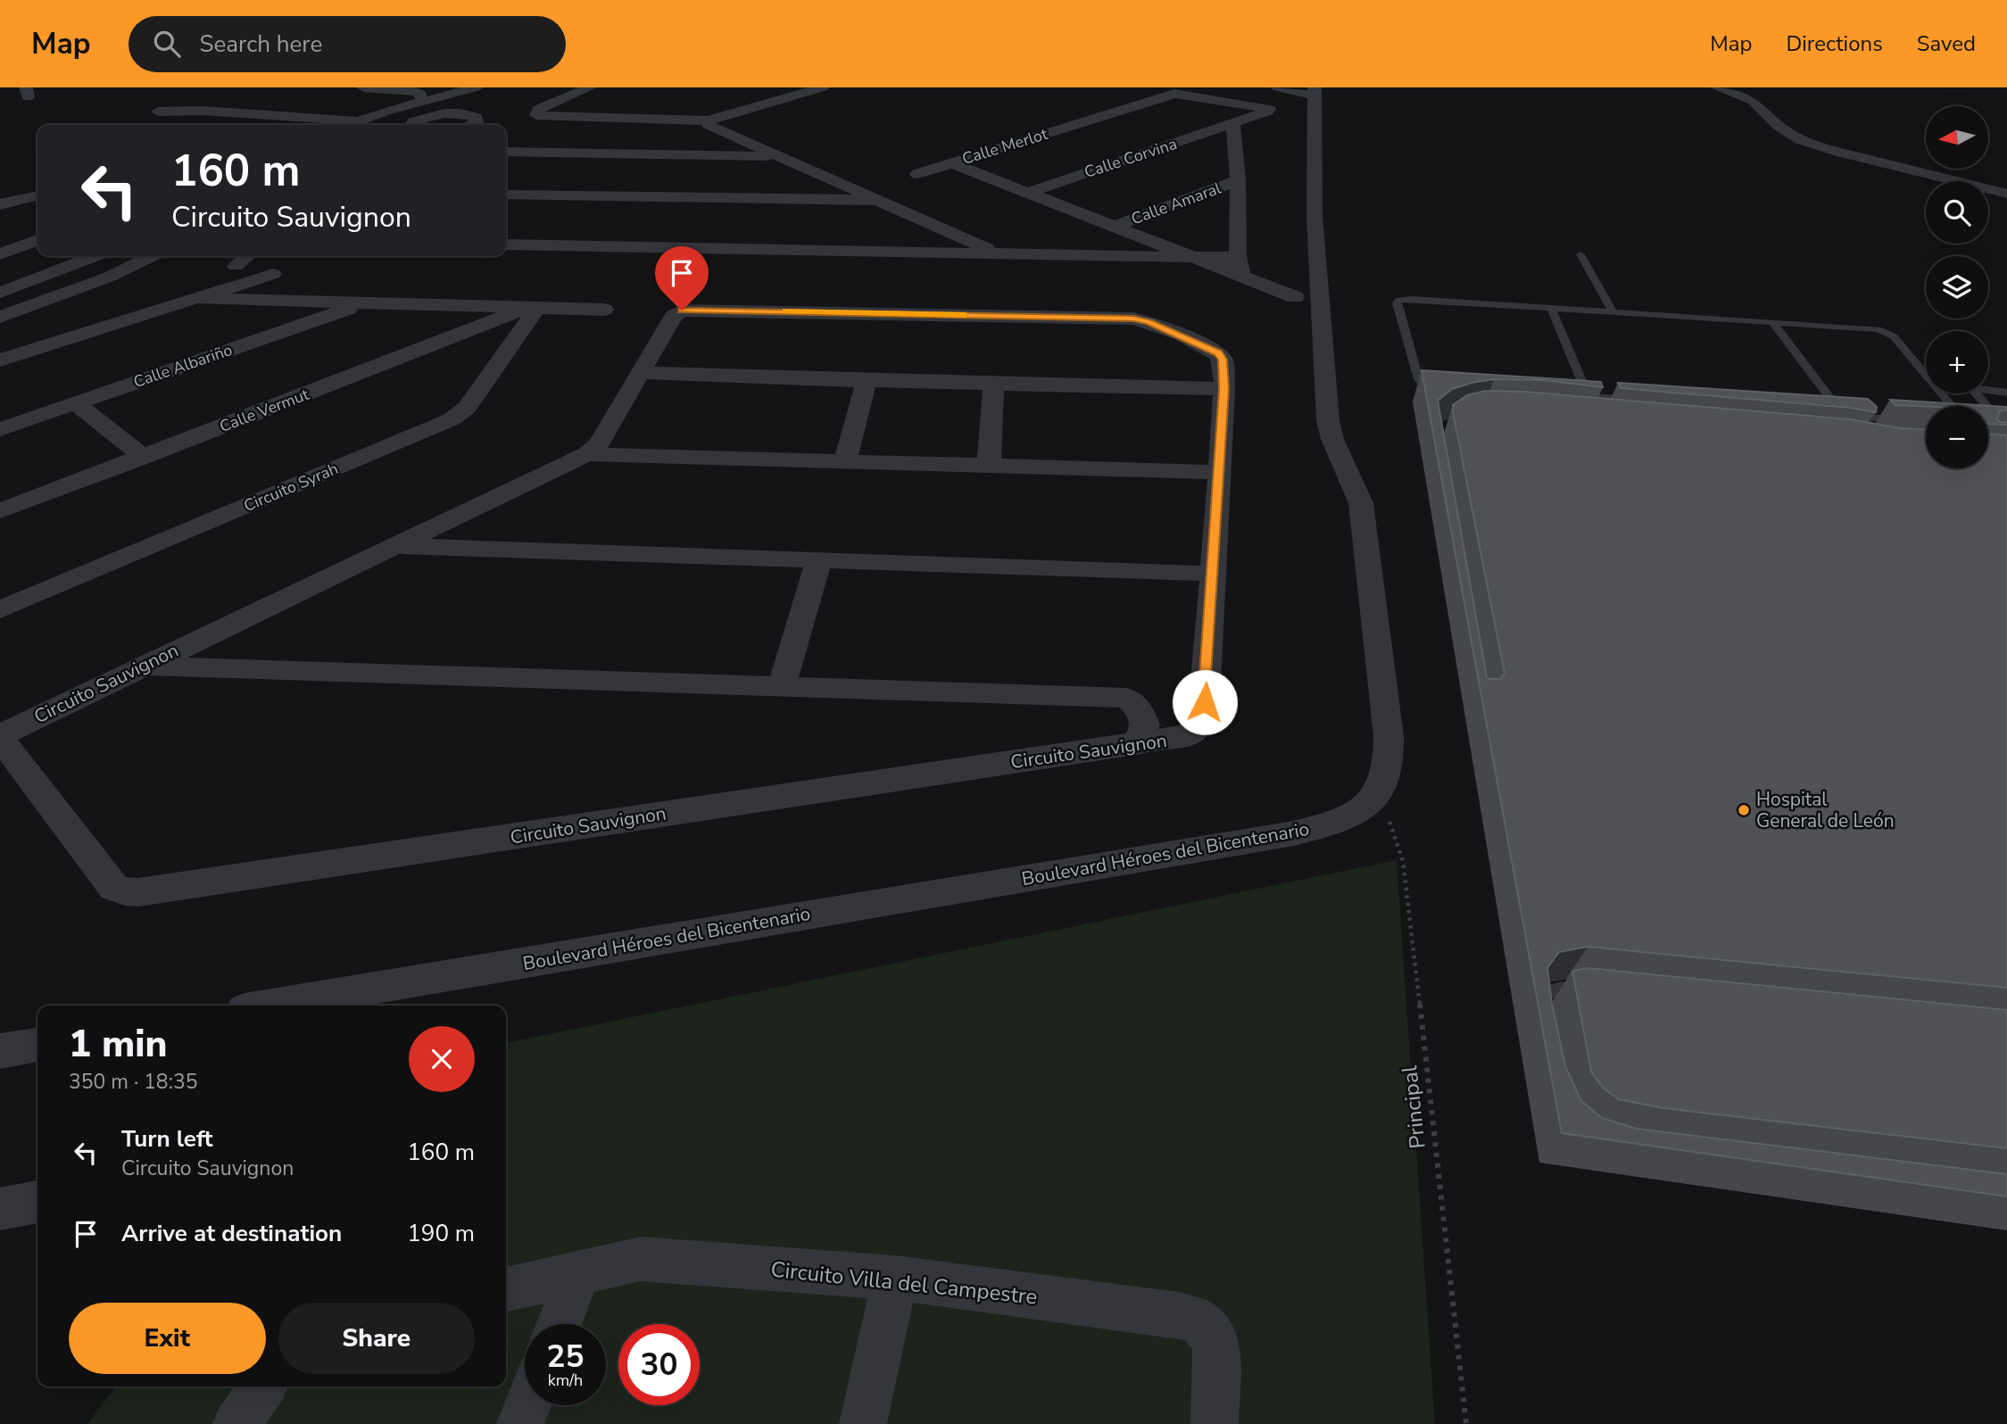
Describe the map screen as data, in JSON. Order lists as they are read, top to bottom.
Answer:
{
  "streets": {
    "street": [
      "Calle Merlot",
      "Calle Corvina",
      "Calle Amaral",
      "Calle Albariño",
      "Calle Vermut",
      "Circuito Syrah",
      "Circuito Sauvignon",
      "Boulevard Héroes del Bicentenario",
      "Circuito Villa del Campestre"
    ],
    "path": ["Principal"]
  },
  "crossings": [
    ["Calle Merlot", "Calle Corvina"],
    ["Calle Merlot", "Calle Amaral"],
    ["Calle Vermut", "Circuito Syrah"],
    ["Boulevard Héroes del Bicentenario", "Principal"]
  ],
  "places": ["Hospital General de León"],
  "north": "left",
  "page": {
    "header": "Map",
    "search": "Search here",
    "nav": ["Map", "Directions", "Saved"],
    "map_buttons": ["+", "−"],
    "turn": ["160 m", "Circuito Sauvignon"],
    "heading": ["1 min", "350 m · 18:35"],
    "list": [
      {
        "name": "Turn left",
        "note": "Circuito Sauvignon",
        "value": "160 m"
      },
      {
        "name": "Arrive at destination",
        "value": "190 m"
      }
    ],
    "buttons": ["Exit", "Share"],
    "speed": "25 km/h",
    "limit": "30"
  }
}
